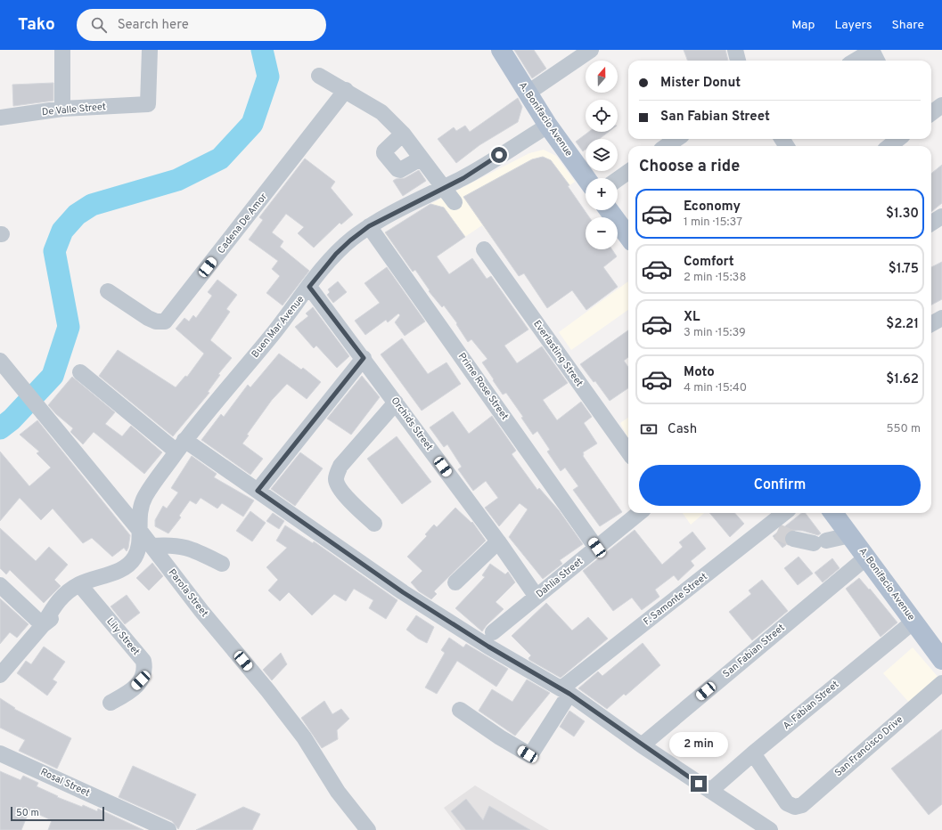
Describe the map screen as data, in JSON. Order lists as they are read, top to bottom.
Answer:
{
  "streets": {
    "main road": ["A. Bonifacio Avenue"],
    "street": [
      "De Valle Street",
      "Cadena De Amor",
      "Buen Mar Avenue",
      "Everlasting Street",
      "Prime Rose Street",
      "Orchids Street",
      "Dahlia Street",
      "Parola Street",
      "F. Samonte Street",
      "Lily Street",
      "San Fabian Street",
      "A. Fabian Street",
      "San Francisco Drive",
      "Rosal Street"
    ]
  },
  "crossings": [
    ["A. Bonifacio Avenue", "Buen Mar Avenue"],
    ["A. Bonifacio Avenue", "San Fabian Street"],
    ["A. Bonifacio Avenue", "A. Fabian Street"],
    ["Buen Mar Avenue", "Prime Rose Street"],
    ["Buen Mar Avenue", "Orchids Street"],
    ["Buen Mar Avenue", "Parola Street"],
    ["Buen Mar Avenue", "Lily Street"],
    ["Prime Rose Street", "Dahlia Street"],
    ["Orchids Street", "Dahlia Street"],
    ["A. Fabian Street", "San Francisco Drive"]
  ],
  "scale_bar": "50 m",
  "north": "top",
  "page": {
    "header": "Tako",
    "search": "Search here",
    "nav": ["Map", "Layers", "Share"],
    "map_buttons": ["+", "−"],
    "banner": ["Mister Donut", "San Fabian Street"],
    "heading": "Choose a ride",
    "list": [
      {
        "name": "Economy",
        "note": "1 min · 15:37",
        "value": "$1.30"
      },
      {
        "name": "Comfort",
        "note": "2 min · 15:38",
        "value": "$1.75"
      },
      {
        "name": "XL",
        "note": "3 min · 15:39",
        "value": "$2.21"
      },
      {
        "name": "Moto",
        "note": "4 min · 15:40",
        "value": "$1.62"
      }
    ],
    "pay": ["Cash", "550 m"],
    "buttons": "Confirm",
    "bubble": "2 min",
    "scale": "50 m"
  }
}
